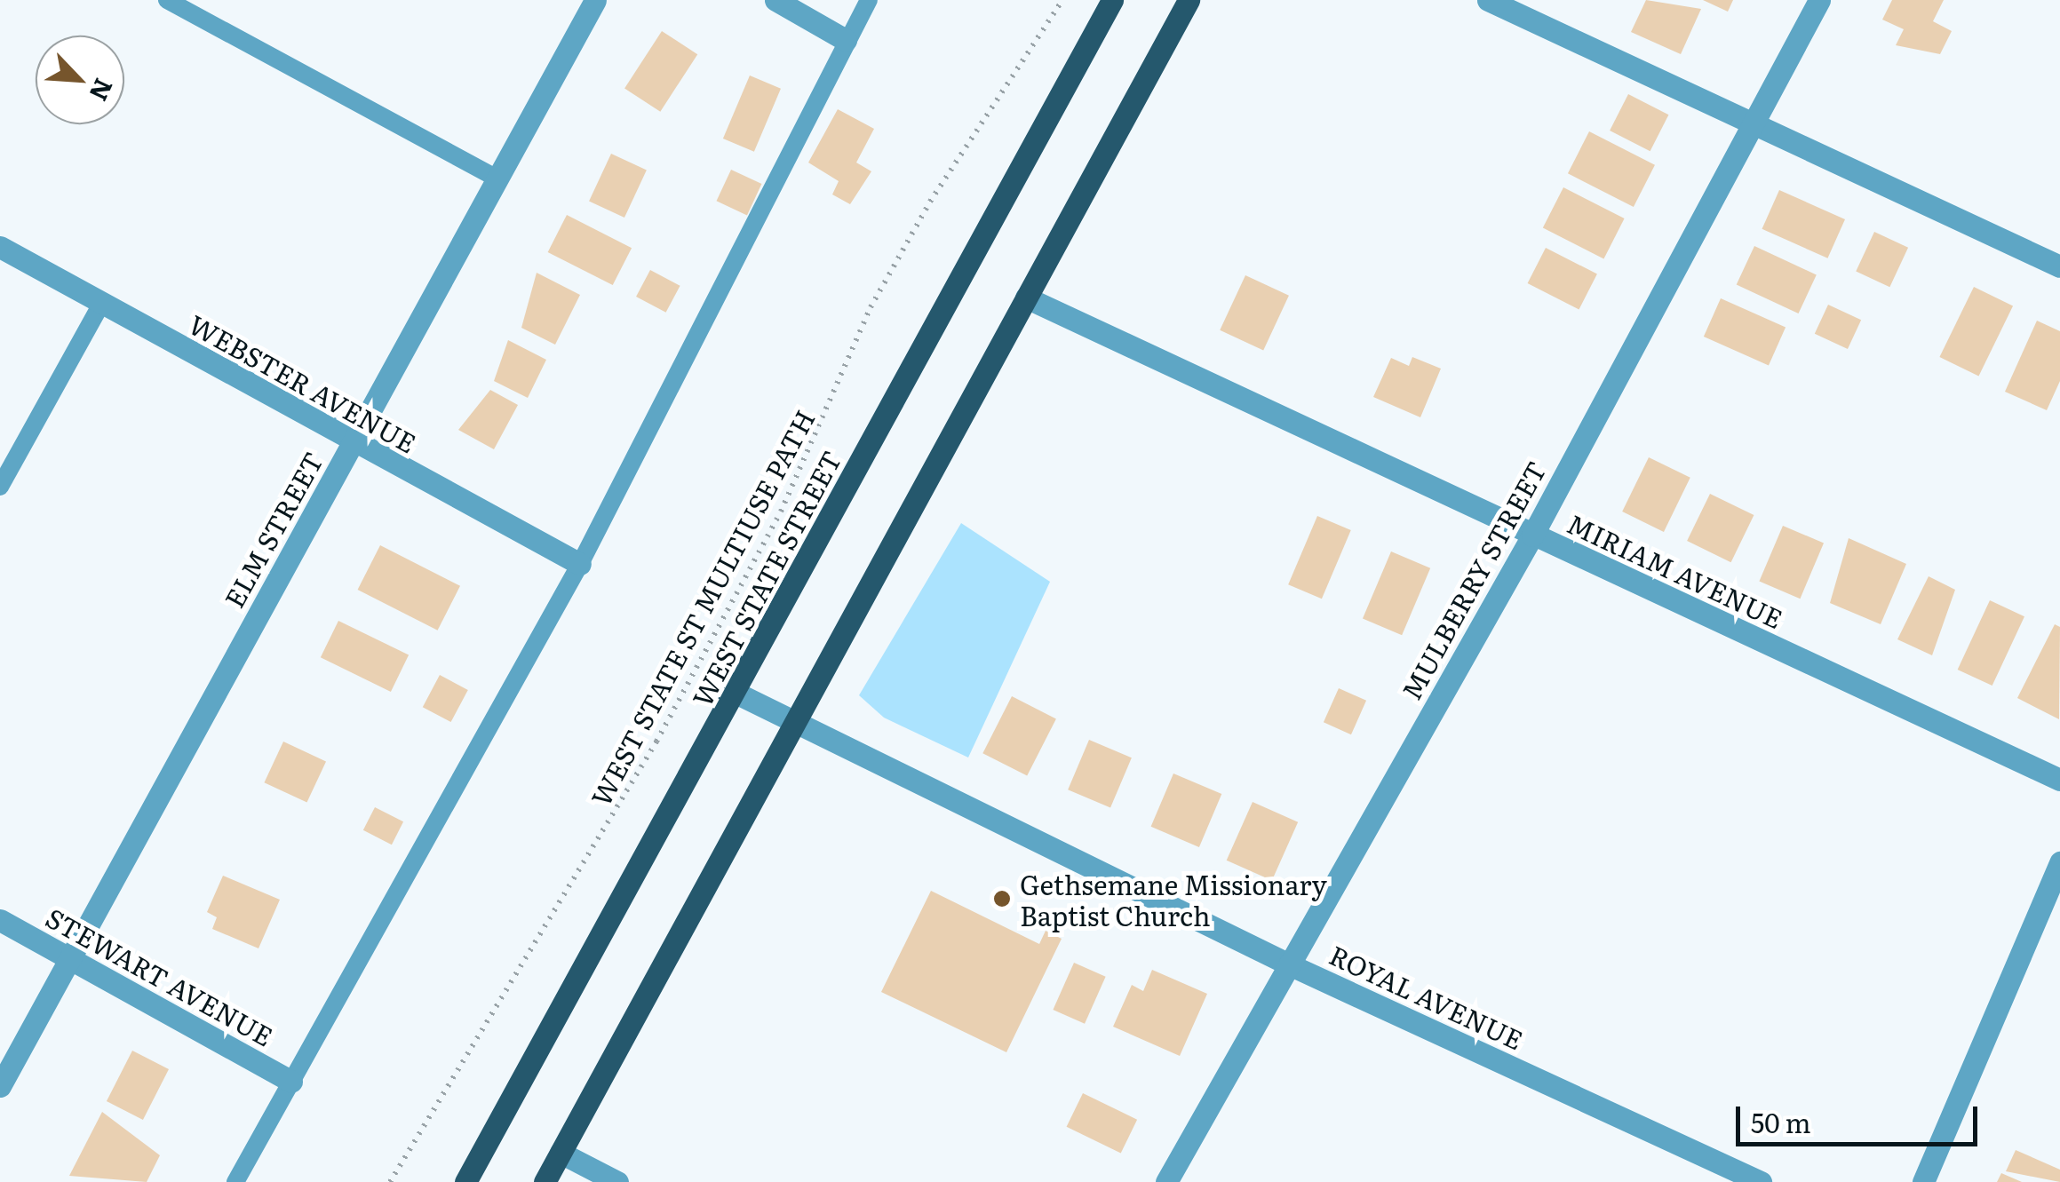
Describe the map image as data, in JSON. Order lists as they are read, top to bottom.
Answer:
{
  "streets": {
    "main road": ["WEST STATE STREET"],
    "street": [
      "WEBSTER AVENUE",
      "ELM STREET",
      "MIRIAM AVENUE",
      "MULBERRY STREET",
      "STEWART AVENUE",
      "ROYAL AVENUE"
    ],
    "path": ["WEST STATE ST MULTIUSE PATH"]
  },
  "crossings": [
    ["WEBSTER AVENUE", "ELM STREET"],
    ["ELM STREET", "STEWART AVENUE"],
    ["MIRIAM AVENUE", "MULBERRY STREET"],
    ["WEST STATE STREET", "ROYAL AVENUE"],
    ["MULBERRY STREET", "ROYAL AVENUE"]
  ],
  "places": ["Gethsemane Missionary Baptist Church"],
  "scale_bar": "50 m",
  "north": "bottom right"
}
